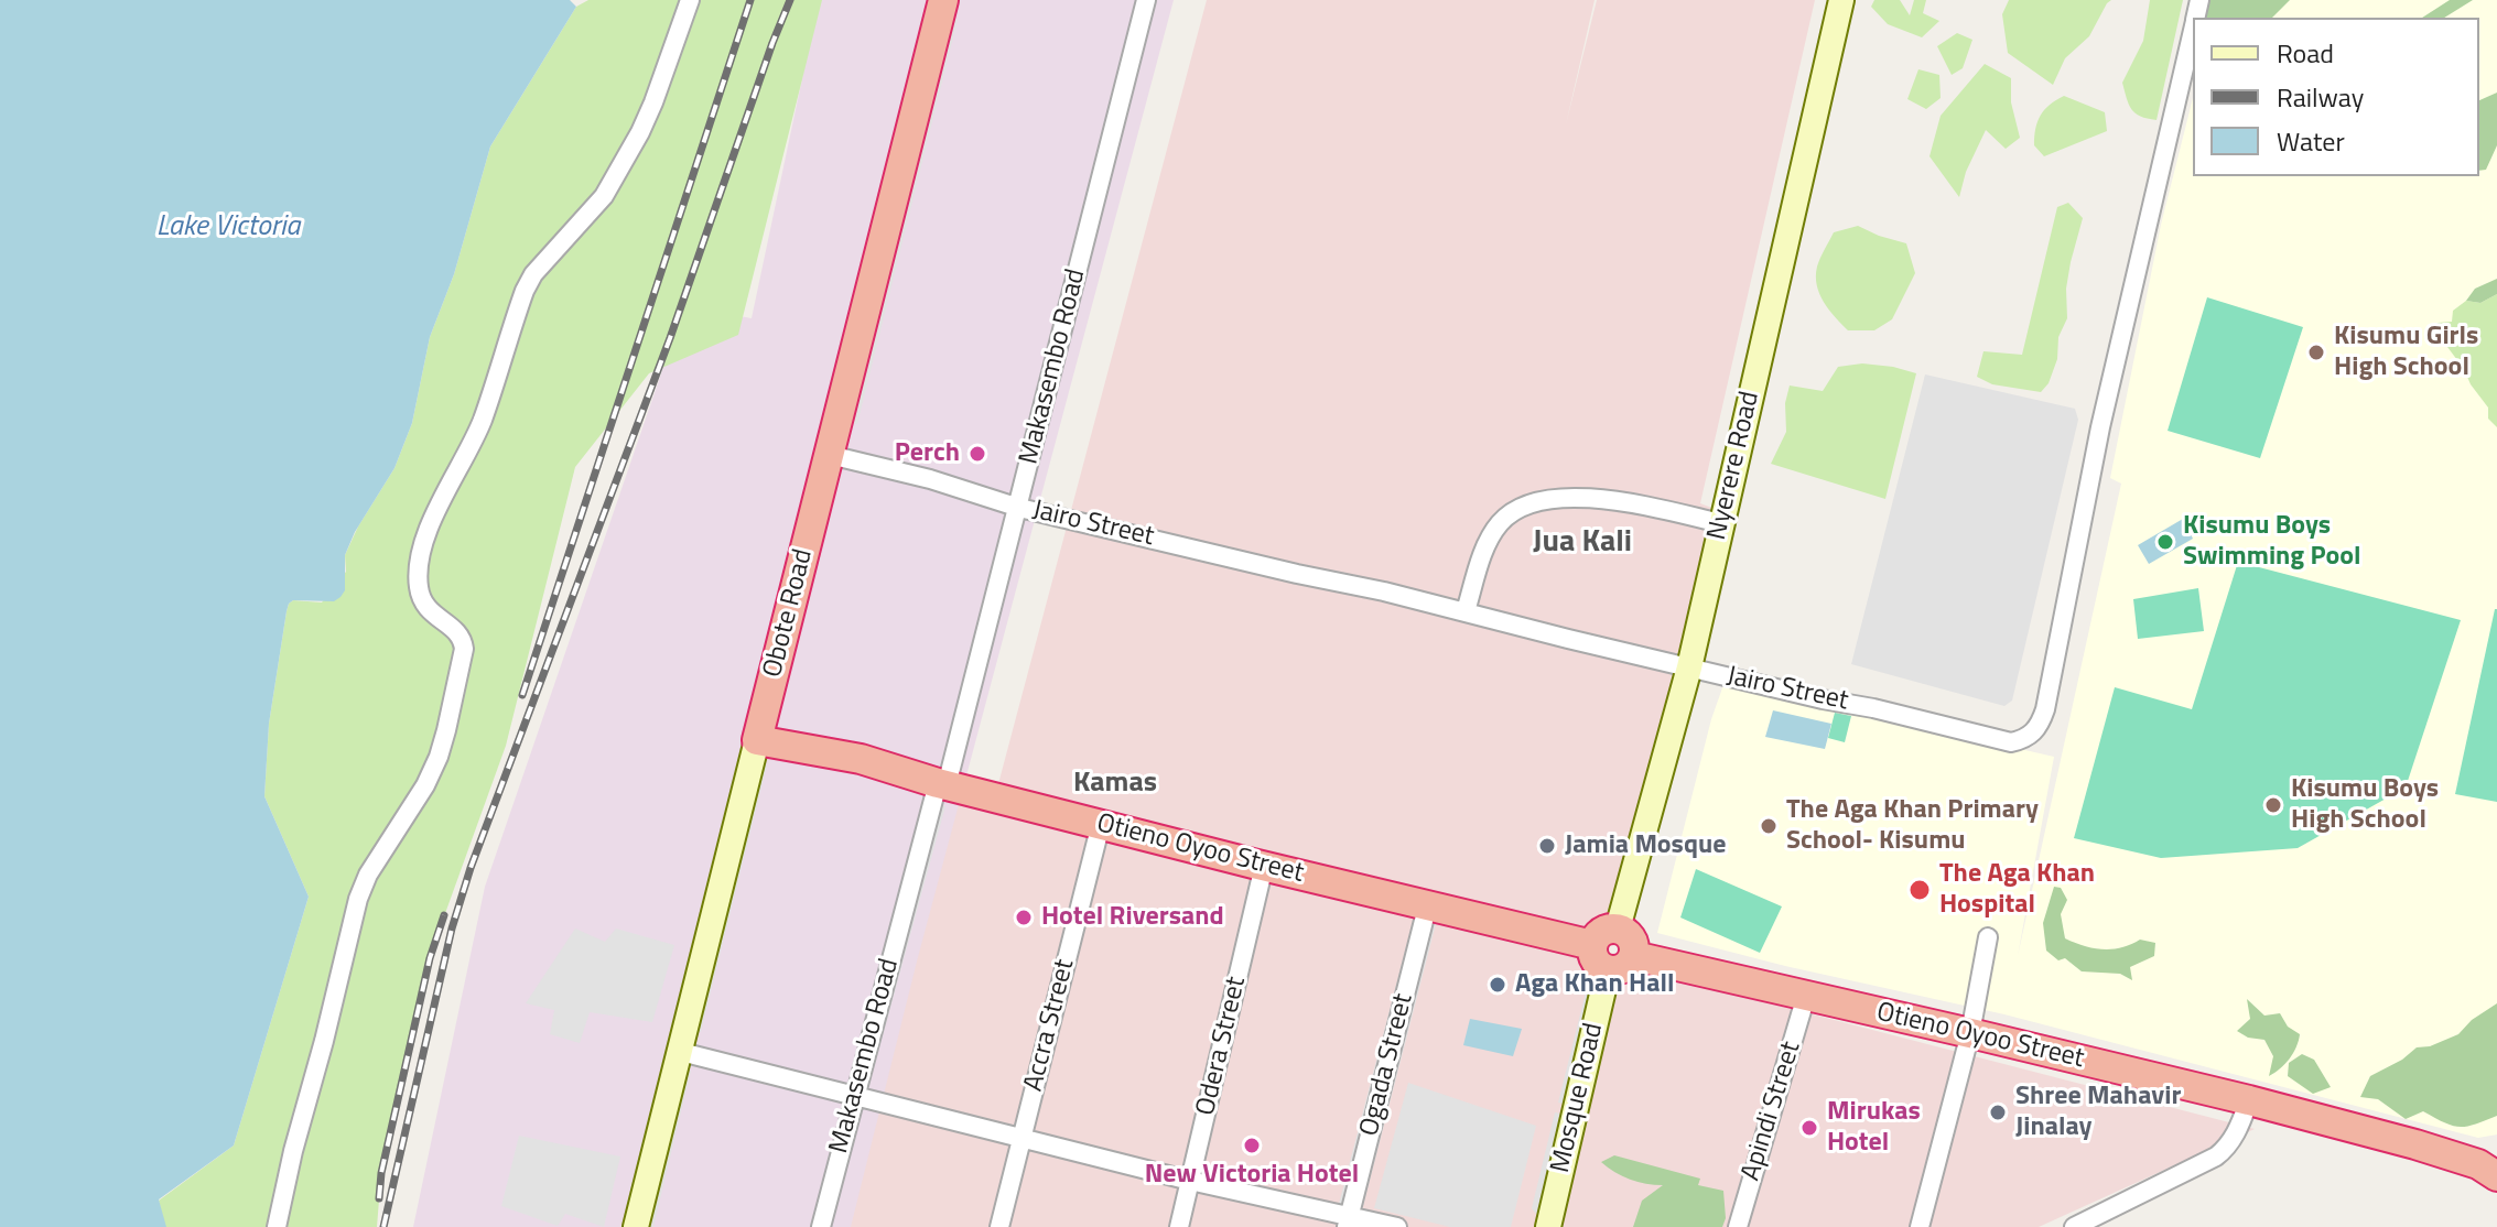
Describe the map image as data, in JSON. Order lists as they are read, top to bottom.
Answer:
{
  "streets": {
    "highway": ["Obote Road", "Otieno Oyoo Street"],
    "main road": ["Nyerere Road", "Mosque Road"],
    "street": [
      "Makasembo Road",
      "Jairo Street",
      "Accra Street",
      "Odera Street",
      "Ogada Street",
      "Apindi Street"
    ]
  },
  "crossings": [
    ["Makasembo Road", "Jairo Street"],
    ["Makasembo Road", "Otieno Oyoo Street"],
    ["Nyerere Road", "Jairo Street"],
    ["Nyerere Road", "Otieno Oyoo Street"],
    ["Nyerere Road", "Mosque Road"],
    ["Jairo Street", "Obote Road"],
    ["Obote Road", "Otieno Oyoo Street"],
    ["Otieno Oyoo Street", "Accra Street"],
    ["Otieno Oyoo Street", "Odera Street"],
    ["Otieno Oyoo Street", "Ogada Street"],
    ["Otieno Oyoo Street", "Mosque Road"],
    ["Otieno Oyoo Street", "Apindi Street"]
  ],
  "districts": ["Jua Kali", "Kamas"],
  "water": ["Lake Victoria"],
  "places": [
    "Kisumu Girls High School",
    "Perch",
    "Kisumu Boys Swimming Pool",
    "Kisumu Boys High School",
    "The Aga Khan Primary School- Kisumu",
    "Jamia Mosque",
    "The Aga Khan Hospital",
    "Hotel Riversand",
    "Aga Khan Hall",
    "Shree Mahavir Jinalay",
    "Mirukas Hotel",
    "New Victoria Hotel"
  ],
  "legend": ["Road", "Railway", "Water"]
}
